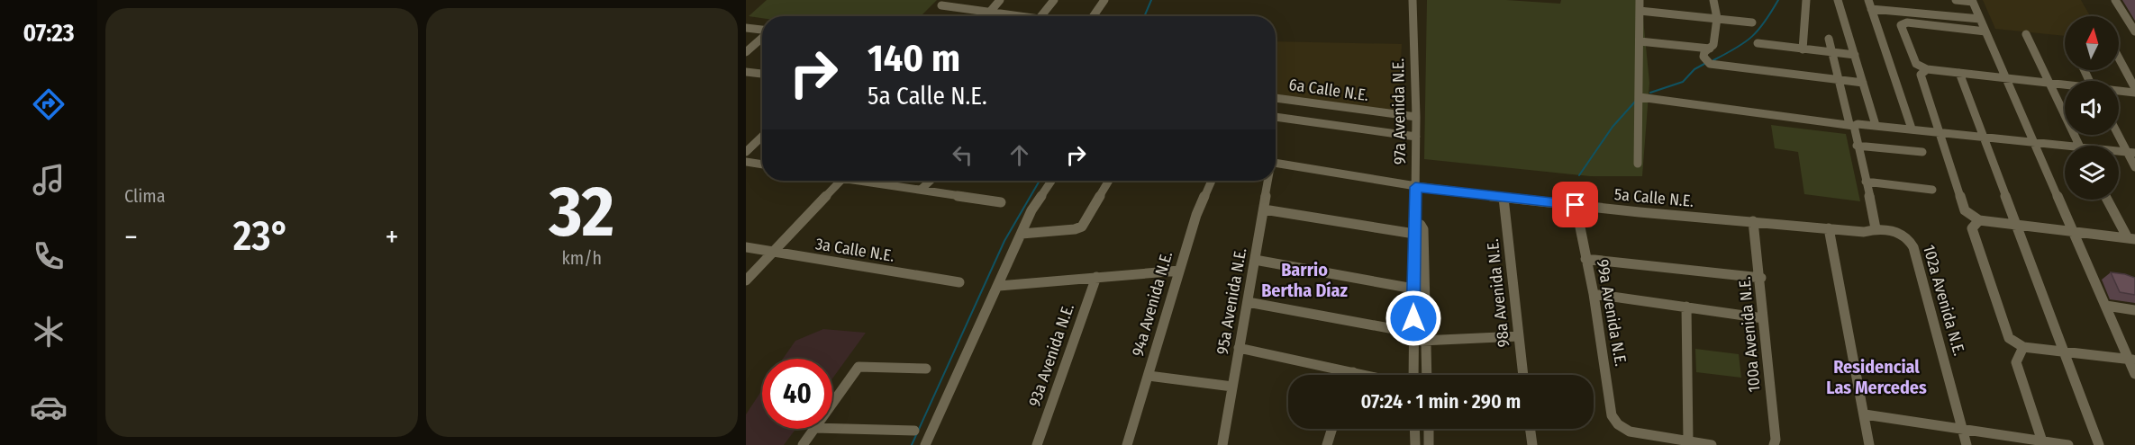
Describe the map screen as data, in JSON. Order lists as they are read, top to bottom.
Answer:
{
  "streets": {
    "street": [
      "6a Calle N.E.",
      "97a Avenida N.E.",
      "5a Calle N.E.",
      "3a Calle N.E.",
      "98a Avenida N.E.",
      "102a Avenida N.E.",
      "95a Avenida N.E.",
      "94a Avenida N.E.",
      "99a Avenida N.E.",
      "100a Avenida N.E.",
      "93a Avenida N.E."
    ]
  },
  "crossings": [
    ["6a Calle N.E.", "97a Avenida N.E."],
    ["97a Avenida N.E.", "5a Calle N.E."],
    ["5a Calle N.E.", "98a Avenida N.E."],
    ["5a Calle N.E.", "102a Avenida N.E."],
    ["5a Calle N.E.", "99a Avenida N.E."],
    ["5a Calle N.E.", "100a Avenida N.E."]
  ],
  "districts": ["Barrio Bertha Díaz", "Residencial Las Mercedes"],
  "north": "top",
  "page": {
    "tabs": "07:23",
    "tile": [
      "Clima",
      ["32", "km/h"]
    ],
    "turn": ["140 m", "5a Calle N.E."],
    "heat": ["−", "23°", "+"],
    "limit": "40",
    "trip": "07:24 · 1 min · 290 m"
  }
}
